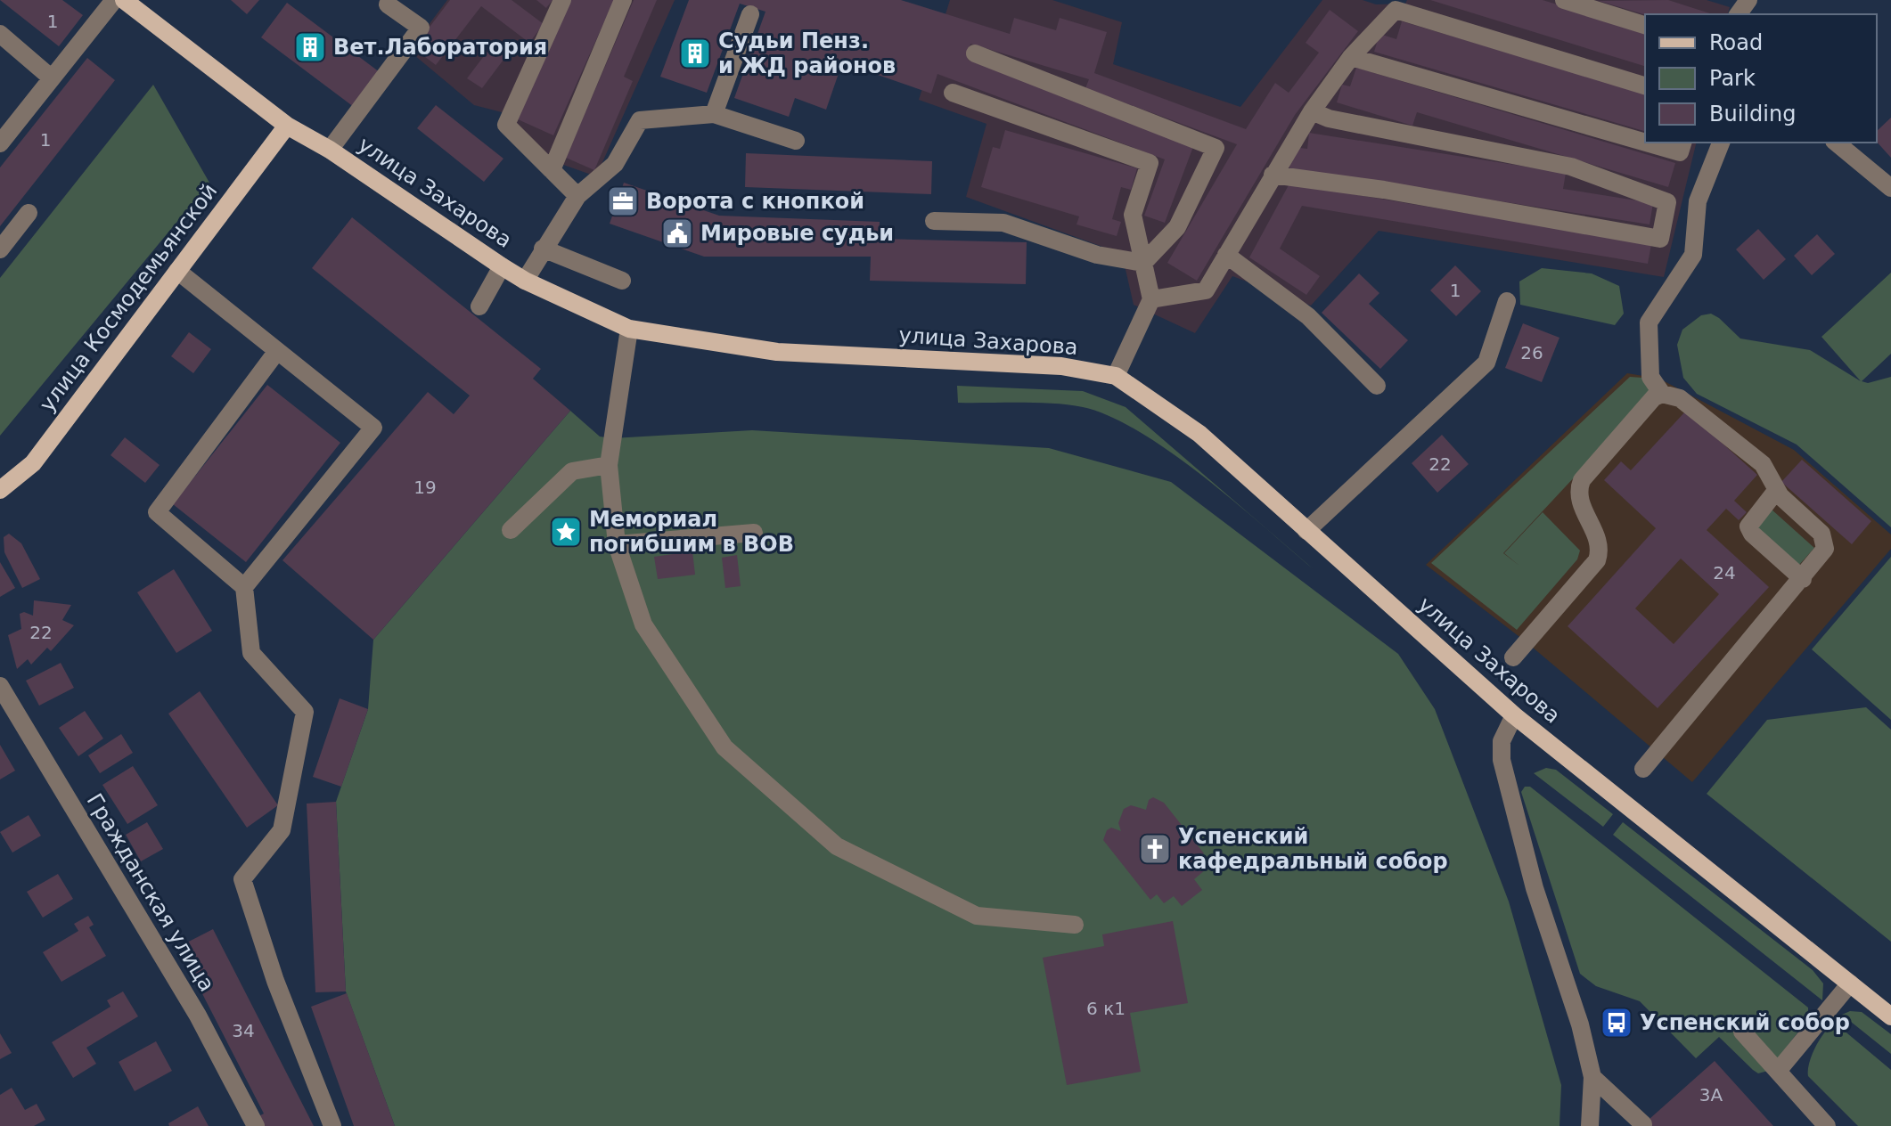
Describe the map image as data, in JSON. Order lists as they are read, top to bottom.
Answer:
{
  "streets": {
    "main road": ["улица Захарова", "улица Космодемьянской"],
    "street": ["Гражданская улица"]
  },
  "crossings": [
    ["улица Захарова", "улица Космодемьянской"]
  ],
  "places": {
    "building": ["Вет.Лаборатория", "Судьи Пенз. и ЖД районов"],
    "office": ["Ворота с кнопкой"],
    "public building": ["Мировые судьи"],
    "place": ["Мемориал погибшим в ВОВ"],
    "church": ["Успенский кафедральный собор"],
    "bus stop": ["Успенский собор"]
  },
  "house_numbers": [
    "1",
    "1",
    "1",
    "26",
    "22",
    "19",
    "24",
    "22",
    "6 к1",
    "34",
    "3А"
  ],
  "legend": ["Road", "Park", "Building"]
}
